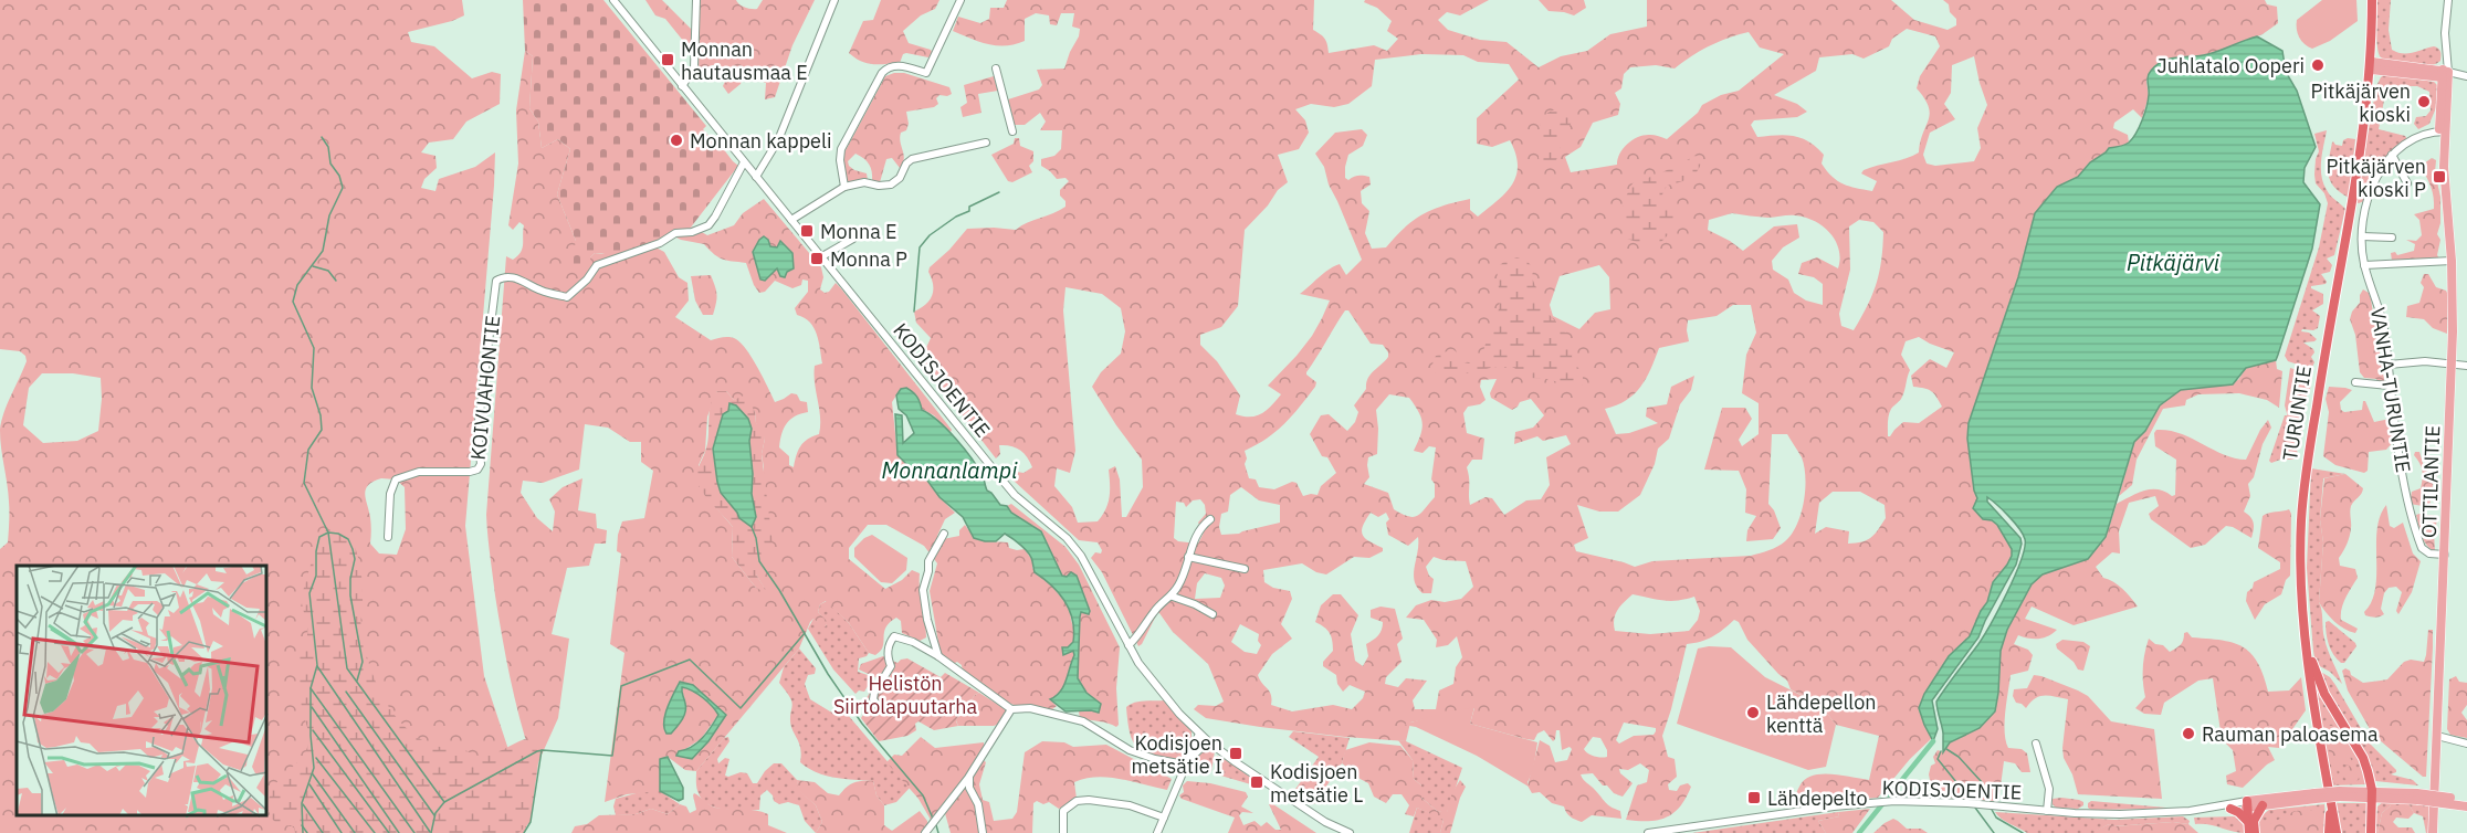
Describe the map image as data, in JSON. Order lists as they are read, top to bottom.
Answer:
{
  "streets": {
    "highway": ["TURUNTIE"],
    "main road": ["KODISJOENTIE", "OTTILANTIE"],
    "street": ["KOIVUAHONTIE", "VANHA-TURUNTIE"]
  },
  "crossings": [
    ["KODISJOENTIE", "KOIVUAHONTIE"],
    ["KODISJOENTIE", "TURUNTIE"],
    ["VANHA-TURUNTIE", "OTTILANTIE"]
  ],
  "water": ["Pitkäjärvi", "Monnanlampi"],
  "parks": ["Helistön Siirtolapuutarha"],
  "places": {
    "transit": [
      "Monnan hautausmaa E",
      "Pitkäjärven kioski P",
      "Monna E",
      "Monna P",
      "Kodisjoen metsätie I",
      "Kodisjoen metsätie L",
      "Lähdepelto"
    ],
    "other": [
      "Juhlatalo Ooperi",
      "Pitkäjärven kioski",
      "Monnan kappeli",
      "Lähdepellon kenttä",
      "Rauman paloasema"
    ]
  }
}
